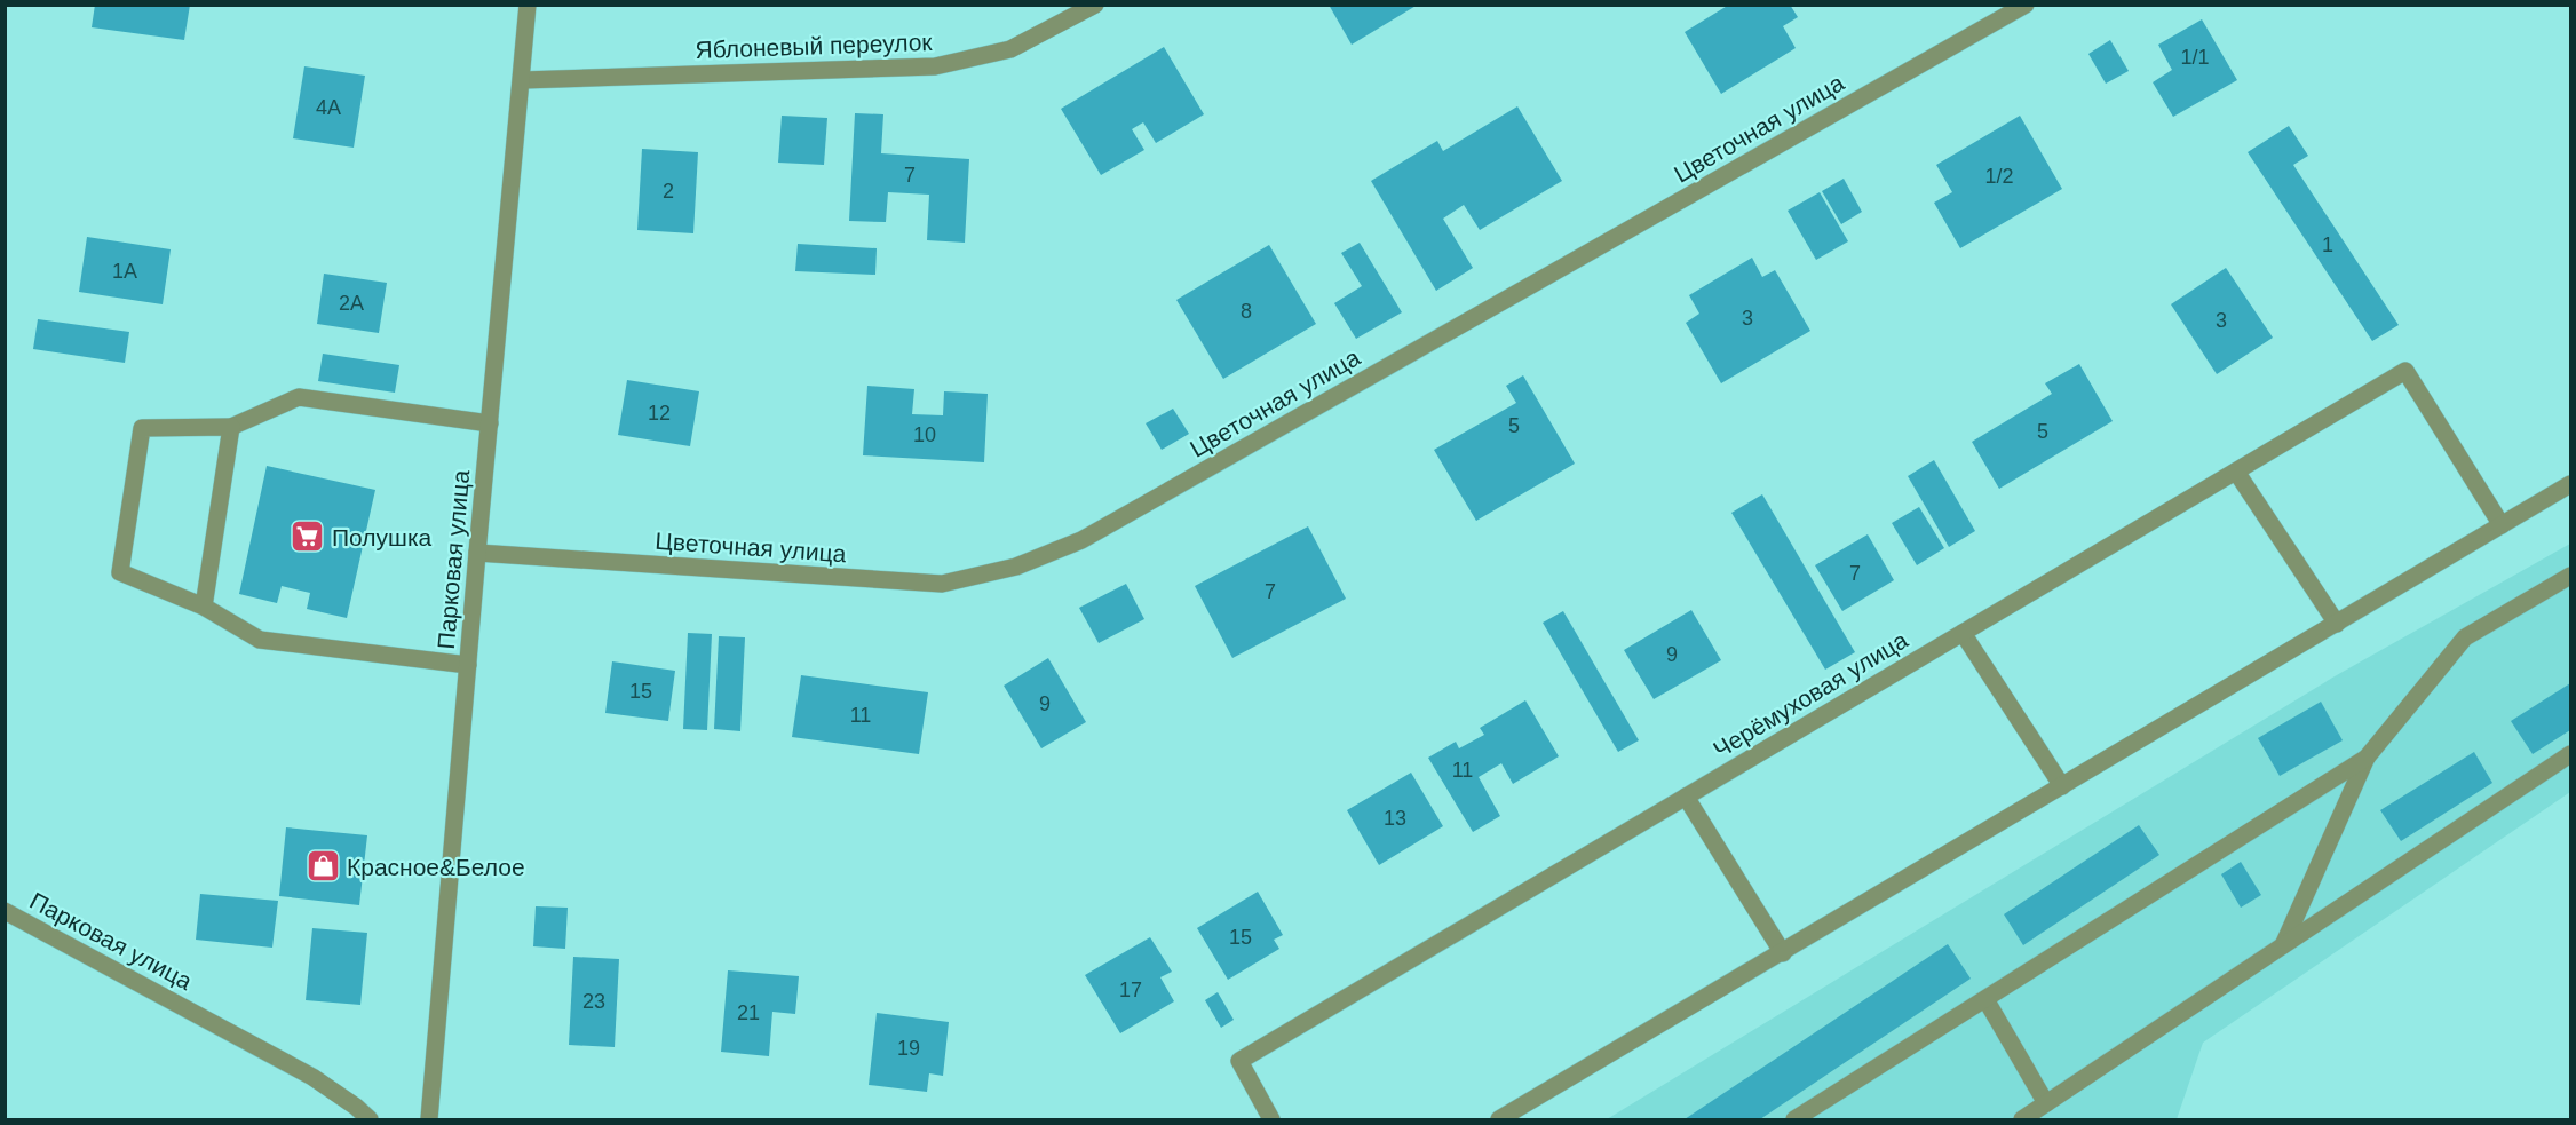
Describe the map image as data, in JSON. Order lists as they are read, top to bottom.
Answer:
{
  "streets": {
    "street": [
      "Яблоневый переулок",
      "Цветочная улица",
      "Парковая улица",
      "Черёмуховая улица"
    ]
  },
  "crossings": [
    ["Яблоневый переулок", "Парковая улица"],
    ["Цветочная улица", "Парковая улица"]
  ],
  "places": {
    "supermarket": ["Полушка"],
    "shop": ["Красное&Белое"]
  },
  "house_numbers": [
    "1/1",
    "4А",
    "7",
    "1/2",
    "2",
    "1",
    "1А",
    "2А",
    "8",
    "3",
    "3",
    "12",
    "5",
    "5",
    "10",
    "7",
    "7",
    "9",
    "15",
    "9",
    "11",
    "11",
    "13",
    "15",
    "17",
    "23",
    "21",
    "19"
  ]
}
